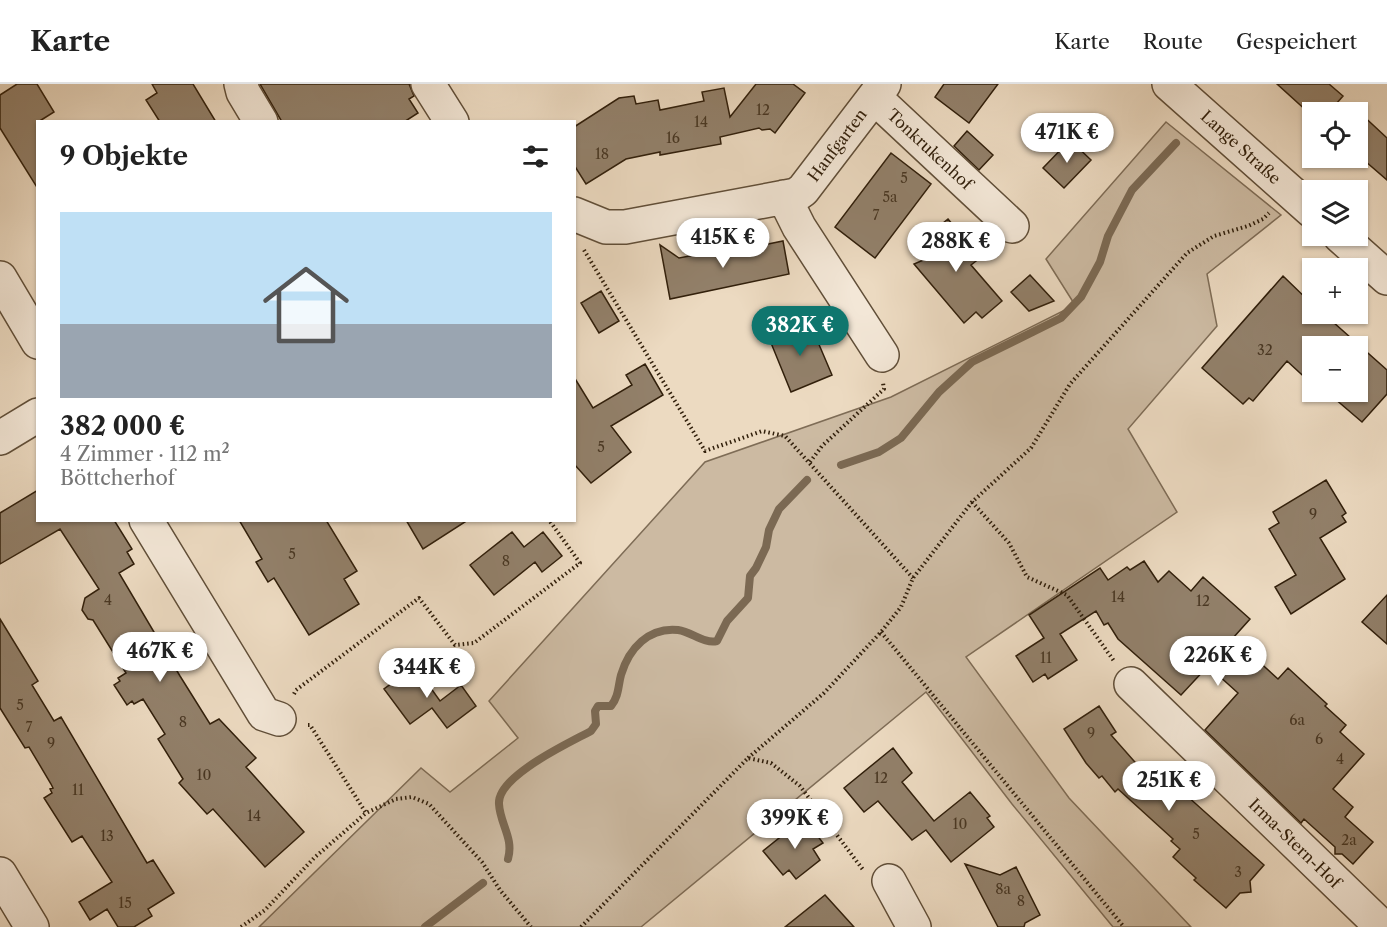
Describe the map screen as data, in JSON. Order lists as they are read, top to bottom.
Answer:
{
  "streets": {
    "street": [
      "Hanfgarten",
      "Lange Straße",
      "Tonkrukenhof",
      "Irma-Stern-Hof"
    ]
  },
  "crossings": [
    ["Hanfgarten", "Tonkrukenhof"]
  ],
  "house_numbers": [
    "12",
    "14",
    "16",
    "18",
    "5",
    "5a",
    "7",
    "32",
    "5",
    "9",
    "5",
    "8",
    "14",
    "4",
    "12",
    "11",
    "5",
    "6a",
    "8",
    "7",
    "9",
    "6",
    "9",
    "4",
    "10",
    "12",
    "11",
    "14",
    "10",
    "5",
    "13",
    "2a",
    "3",
    "8a",
    "8",
    "15"
  ],
  "page": {
    "header": "Karte",
    "nav": ["Karte", "Route", "Gespeichert"],
    "map_buttons": ["+", "−"],
    "price": [
      "471K €",
      "415K €",
      "288K €",
      "382K €",
      "467K €",
      "226K €",
      "344K €",
      "251K €",
      "399K €"
    ],
    "heading": "9 Objekte",
    "list": [
      {
        "name": "382 000 €",
        "note": "4 Zimmer · 112 m² · Böttcherhof"
      }
    ]
  }
}
